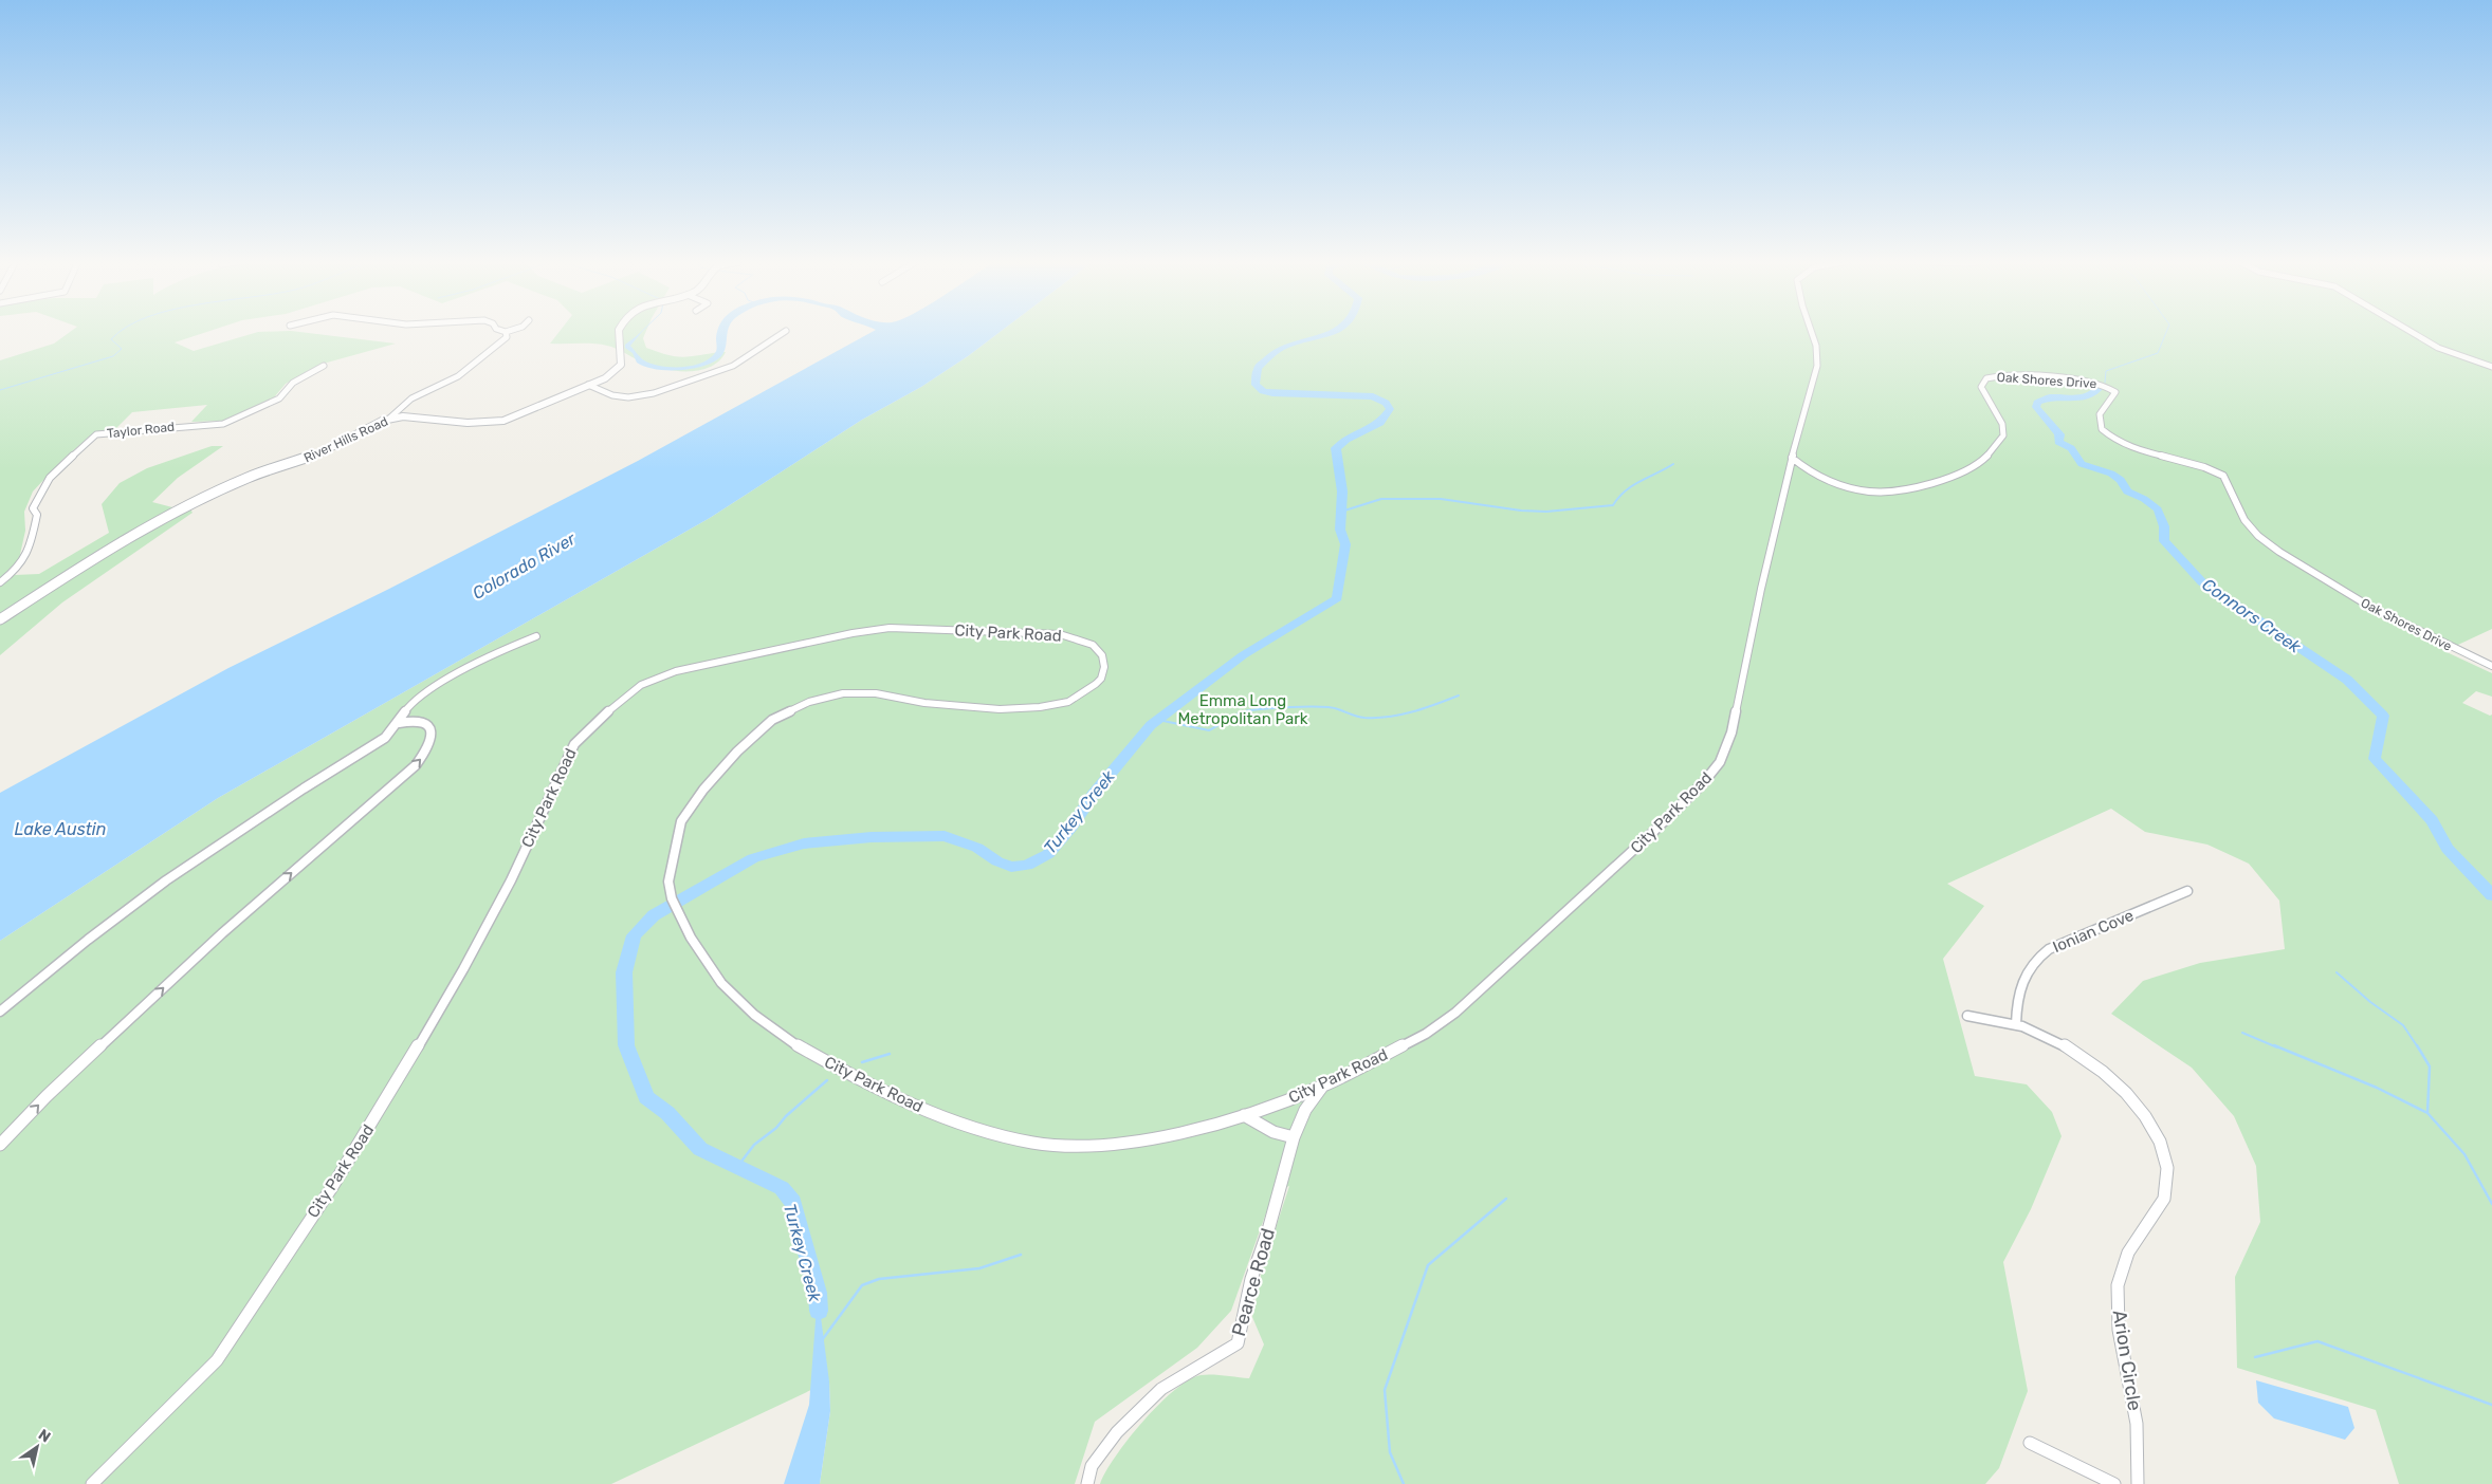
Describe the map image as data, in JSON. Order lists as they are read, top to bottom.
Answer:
{
  "streets": {
    "street": [
      "Oak Shores Drive",
      "Taylor Road",
      "River Hills Road",
      "City Park Road",
      "Ionian Cove",
      "Pearce Road",
      "Arion Circle"
    ]
  },
  "crossings": [
    ["Oak Shores Drive", "City Park Road"],
    ["City Park Road", "Pearce Road"],
    ["Ionian Cove", "Arion Circle"]
  ],
  "water": [
    "Colorado River",
    "Connors Creek",
    "Turkey Creek",
    "Lake Austin"
  ],
  "parks": ["Emma Long Metropolitan Park"],
  "north": "top right"
}
